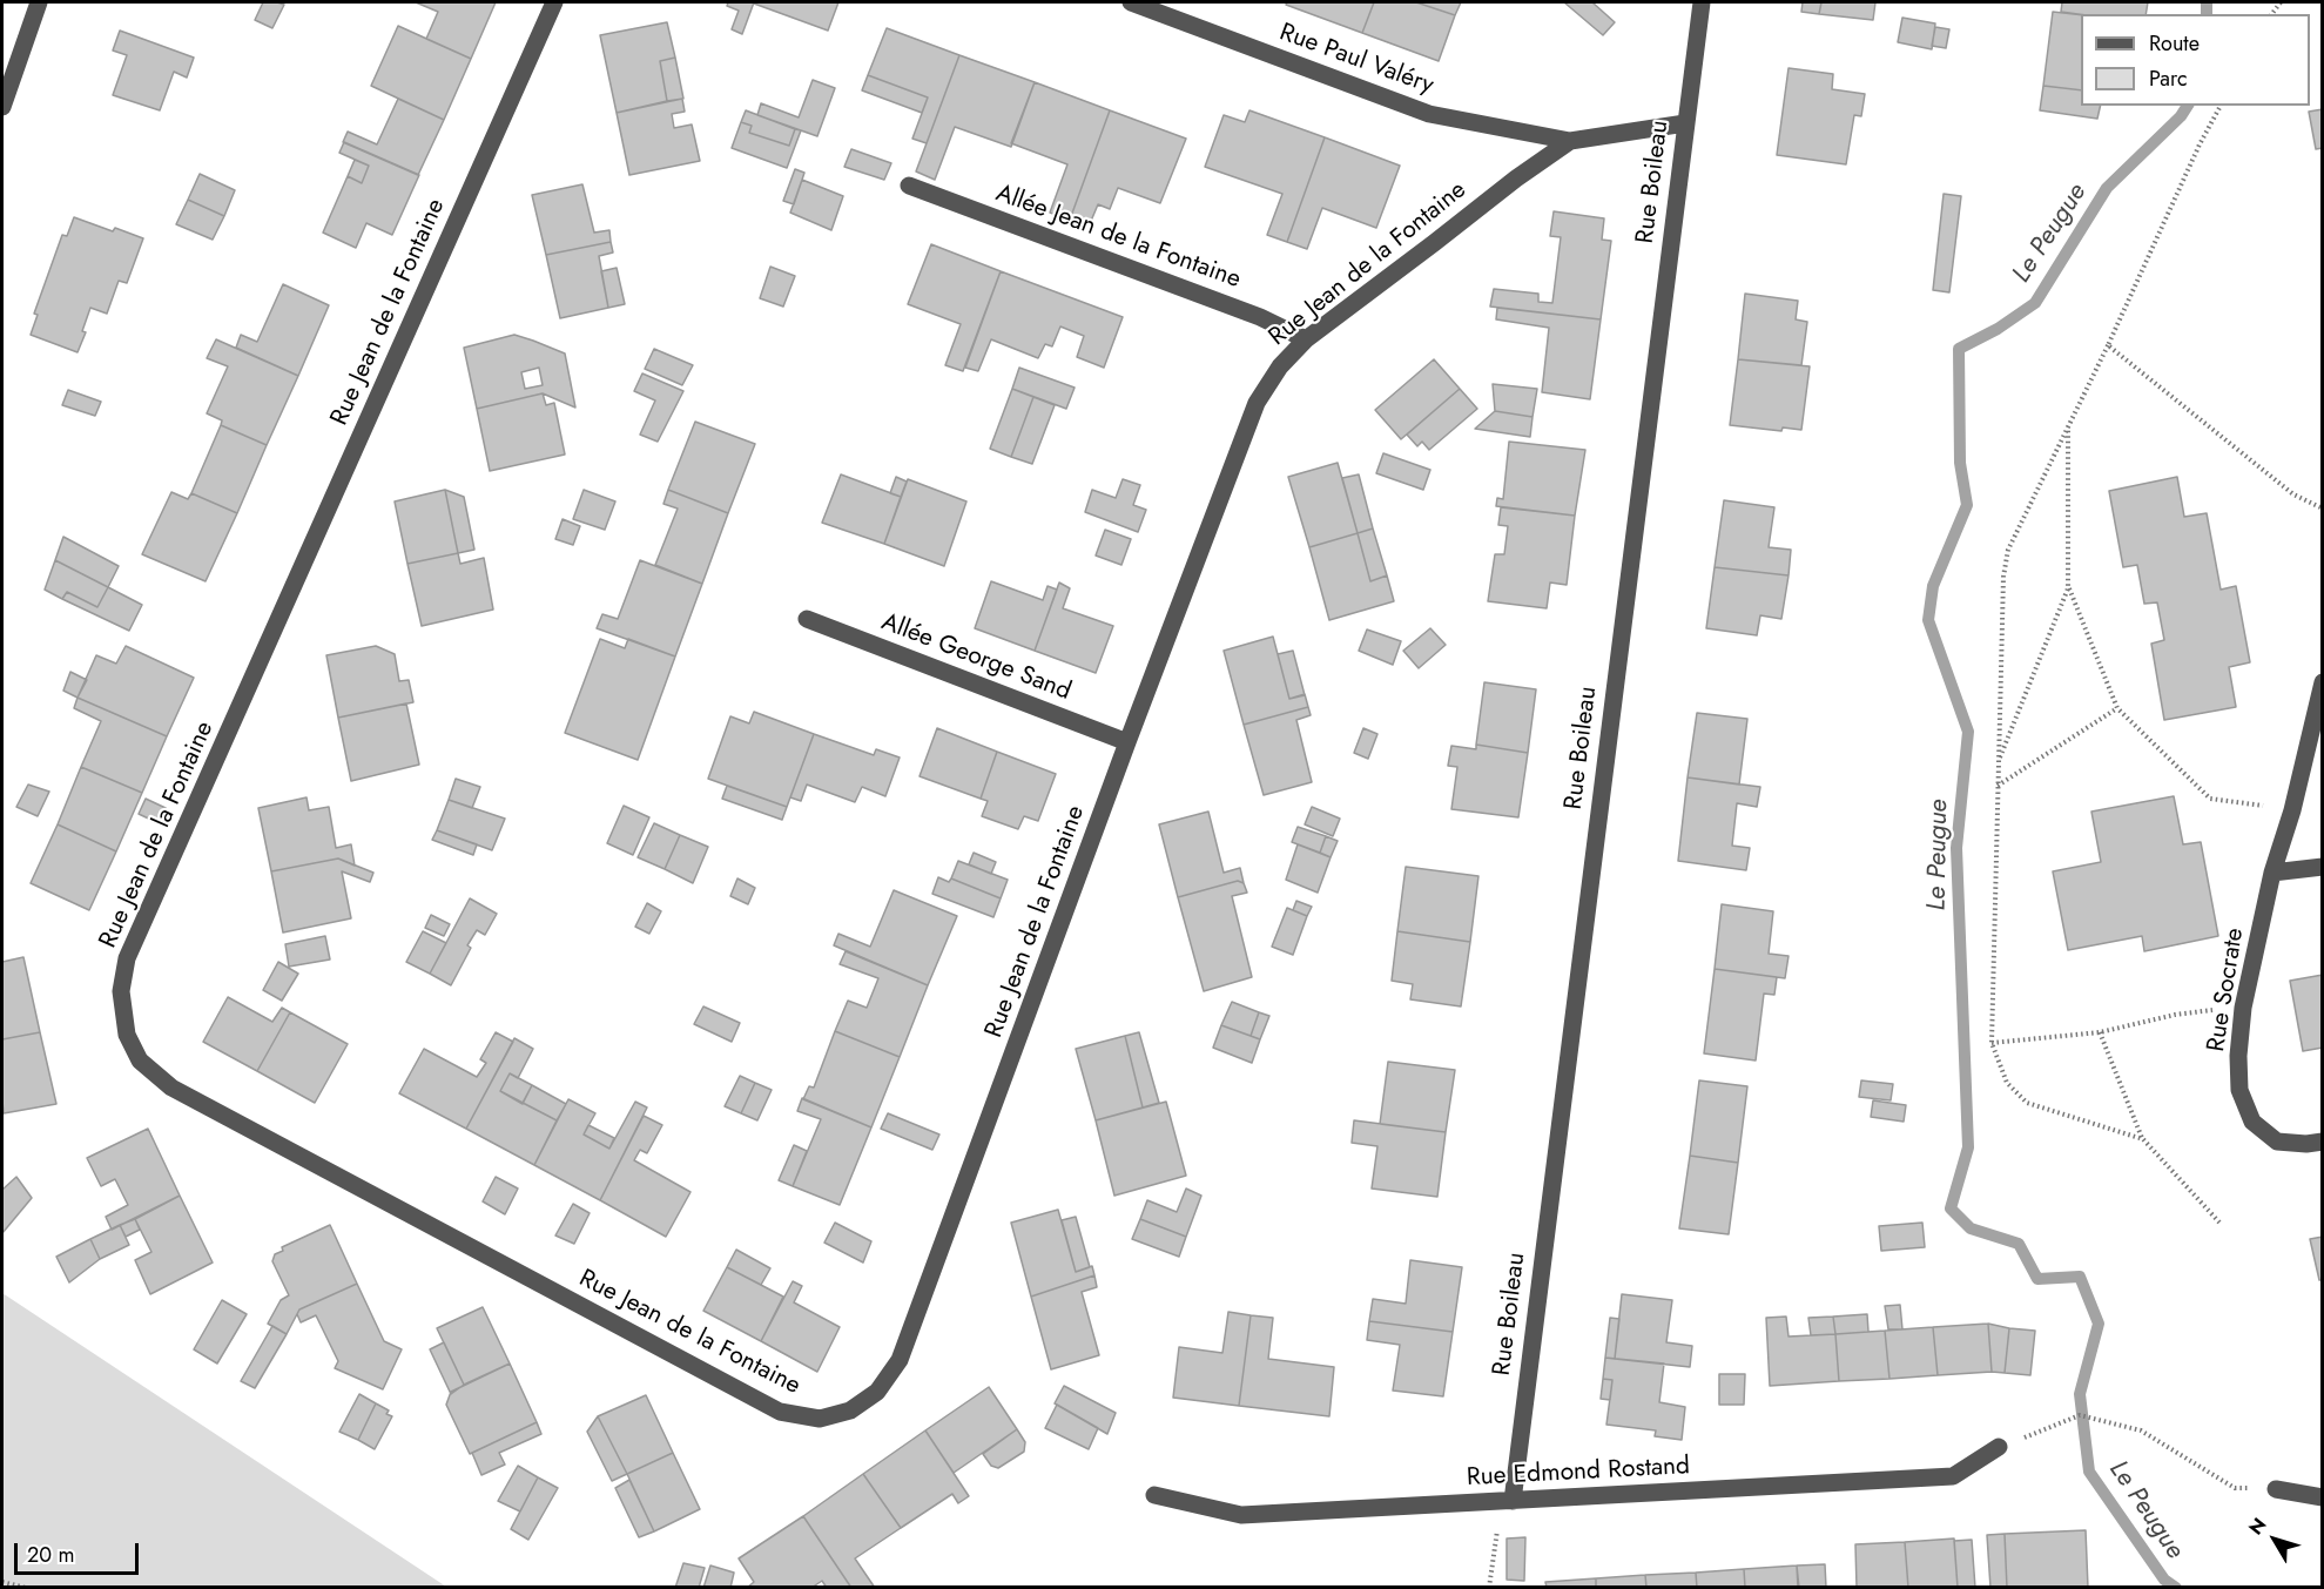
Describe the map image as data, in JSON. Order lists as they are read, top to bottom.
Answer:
{
  "streets": {
    "street": [
      "Rue Paul Valéry",
      "Rue Boileau",
      "Allée Jean de la Fontaine",
      "Rue Jean de la Fontaine",
      "Allée George Sand",
      "Rue Socrate",
      "Rue Edmond Rostand"
    ]
  },
  "crossings": [
    ["Rue Paul Valéry", "Rue Jean de la Fontaine"],
    ["Rue Boileau", "Rue Jean de la Fontaine"],
    ["Rue Boileau", "Rue Edmond Rostand"],
    ["Allée Jean de la Fontaine", "Rue Jean de la Fontaine"],
    ["Rue Jean de la Fontaine", "Allée George Sand"]
  ],
  "water": ["Le Peugue"],
  "legend": ["Route", "Parc"],
  "scale_bar": "20 m",
  "north": "top left"
}
